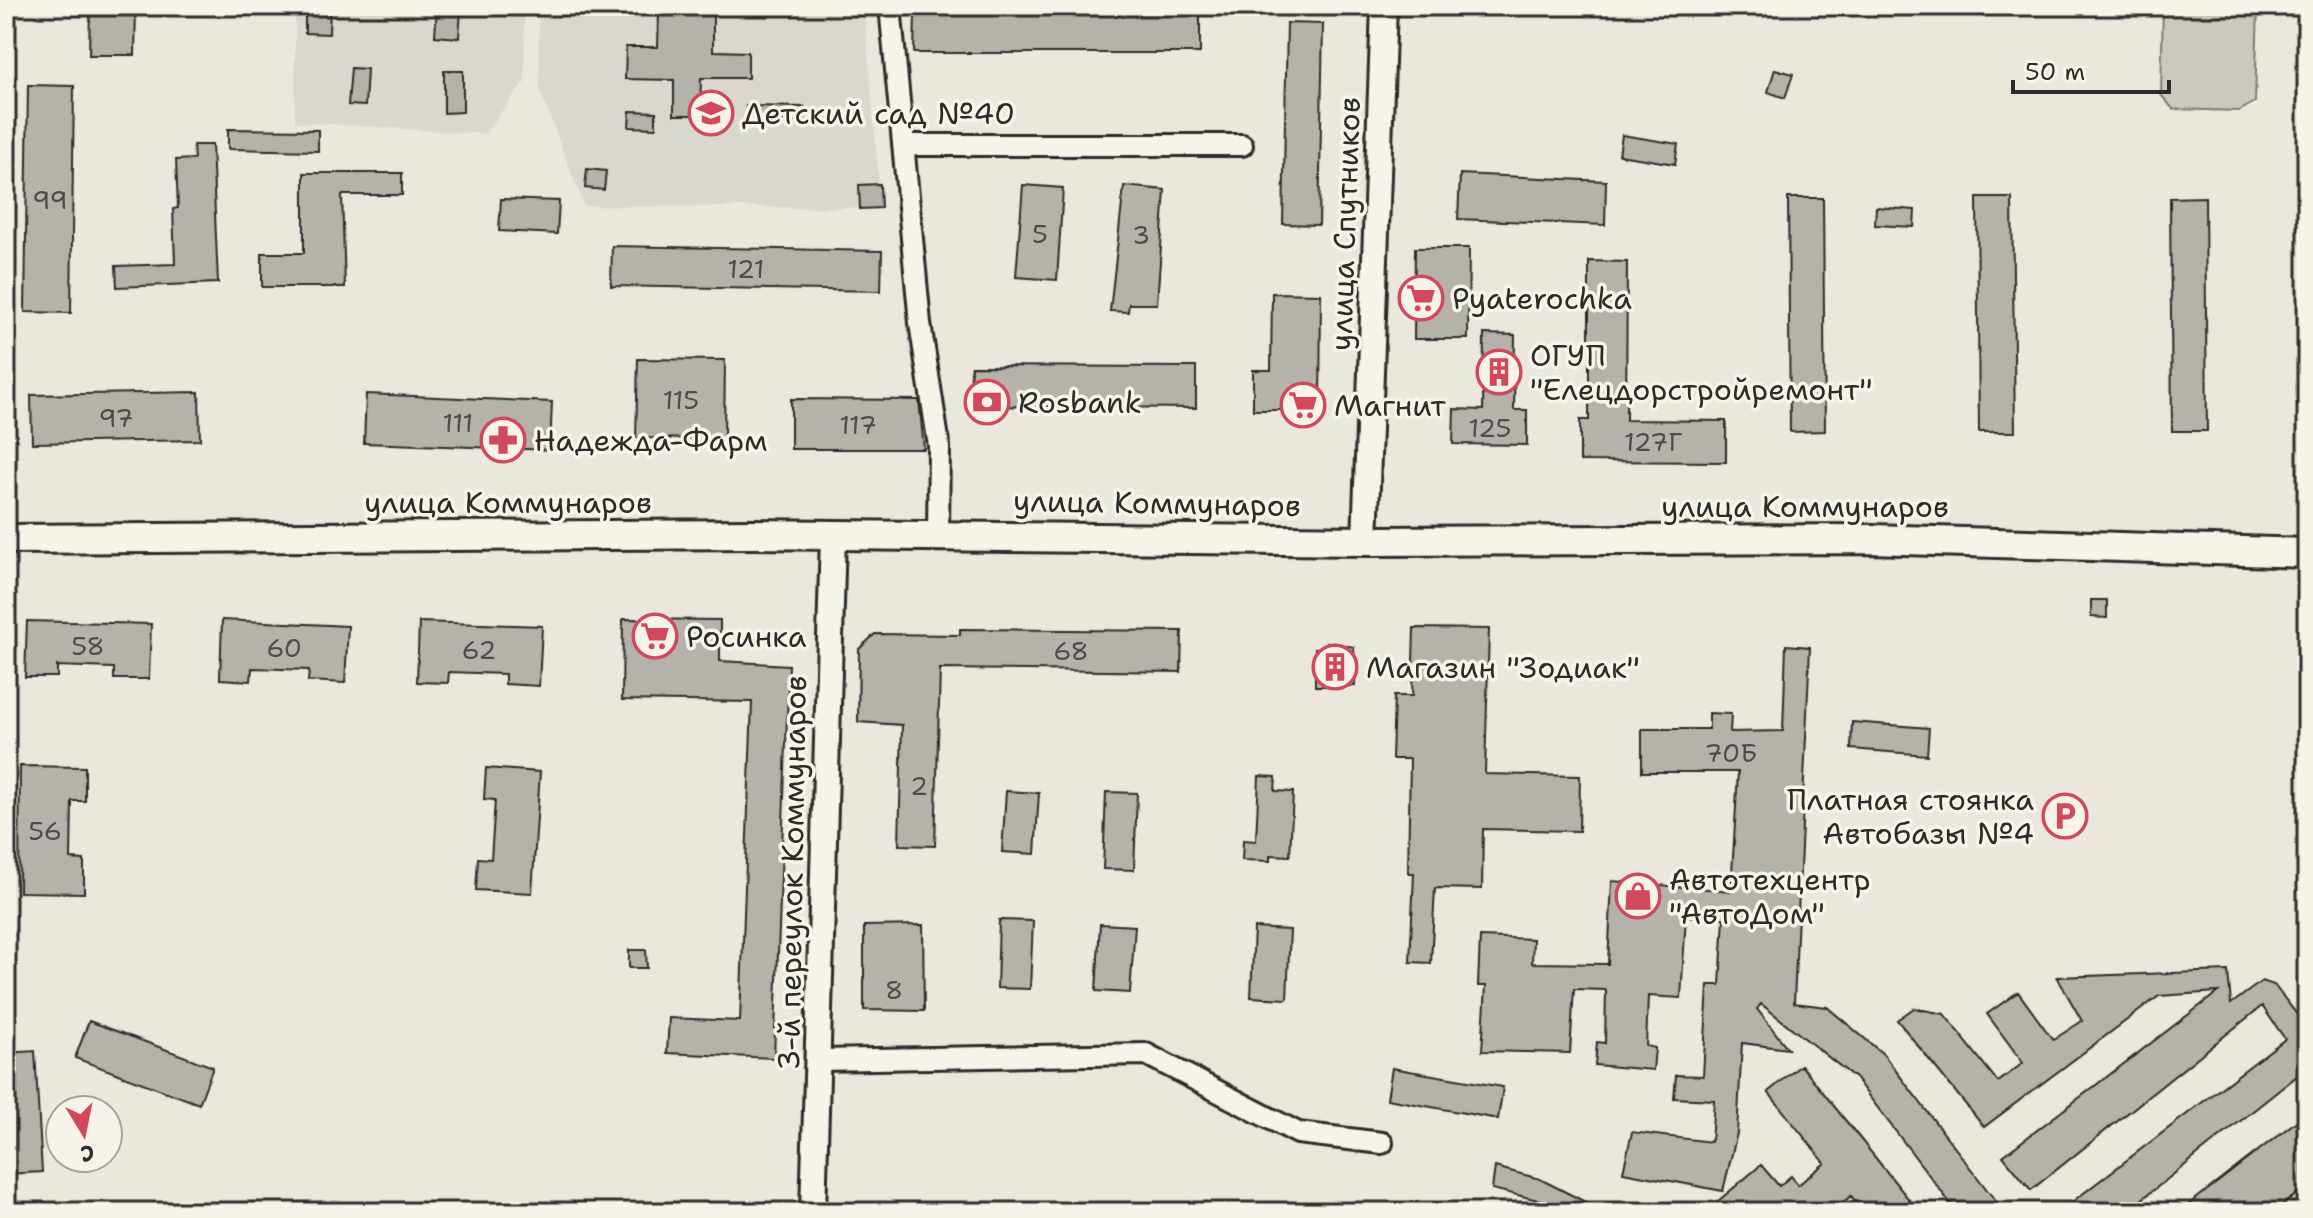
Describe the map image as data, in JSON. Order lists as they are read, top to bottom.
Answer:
{
  "streets": {
    "main road": ["улица Коммунаров"],
    "street": ["улица Спутников", "3-й переулок Коммунаров"]
  },
  "crossings": [
    ["улица Спутников", "улица Коммунаров"],
    ["улица Коммунаров", "3-й переулок Коммунаров"]
  ],
  "places": {
    "school or university": ["Детский сад №40"],
    "supermarket": ["Pyaterochka", "Магнит", "Росинка"],
    "building": ["ОГУП \"Елецдорстройремонт\"", "Магазин \"Зодиак\""],
    "bank": ["Rosbank"],
    "pharmacy": ["Надежда-Фарм"],
    "parking": ["Платная стоянка Автобазы №4"],
    "shop": ["Автотехцентр \"АвтоДом\""]
  },
  "house_numbers": [
    "99",
    "5",
    "3",
    "121",
    "115",
    "97",
    "111",
    "117",
    "125",
    "127Г",
    "58",
    "60",
    "62",
    "68",
    "70Б",
    "2",
    "56",
    "8"
  ],
  "scale_bar": "50 m",
  "north": "bottom"
}
